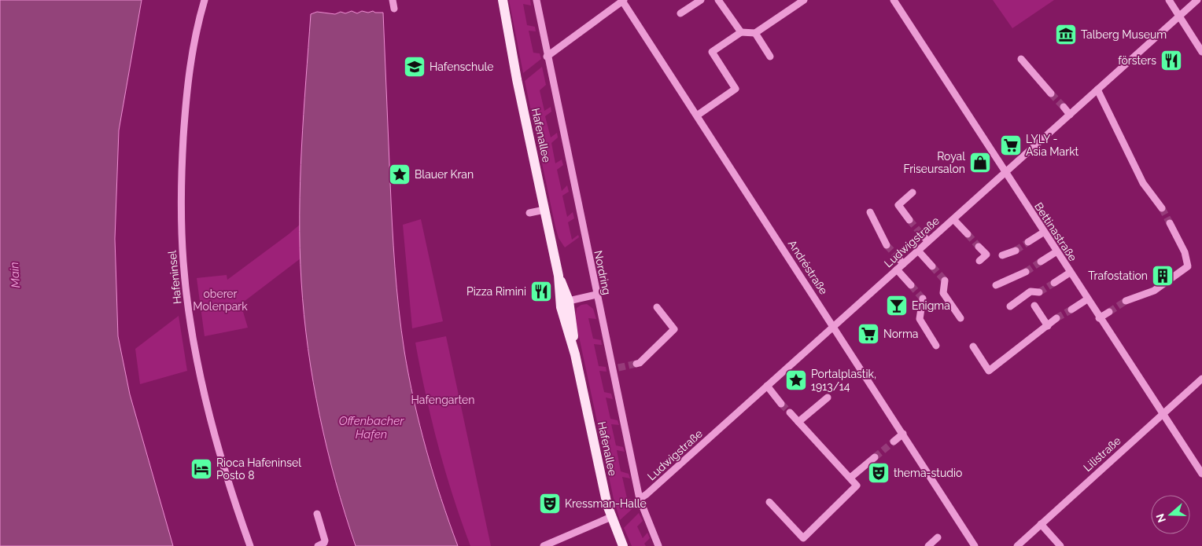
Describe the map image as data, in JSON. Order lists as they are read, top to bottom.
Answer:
{
  "streets": {
    "main road": ["Hafenallee"],
    "street": [
      "Bettinastraße",
      "Ludwigstraße",
      "Andréstraße",
      "Nordring",
      "Hafeninsel",
      "Lilistraße"
    ]
  },
  "crossings": [
    ["Bettinastraße", "Ludwigstraße"],
    ["Bettinastraße", "Lilistraße"],
    ["Ludwigstraße", "Andréstraße"],
    ["Ludwigstraße", "Nordring"]
  ],
  "water": ["Main", "Offenbacher Hafen"],
  "parks": ["oberer Molenpark", "Hafengarten"],
  "places": {
    "museum": ["Talberg Museum"],
    "restaurant": ["försters", "Pizza Rimini"],
    "school or university": ["Hafenschule"],
    "supermarket": ["LYLY - Asia Markt", "Norma"],
    "shop": ["Royal Friseursalon"],
    "place": ["Blauer Kran", "Portalplastik, 1913/14"],
    "building": ["Trafostation"],
    "bar": ["Enigma"],
    "hotel": ["Rioca Hafeninsel Posto 8"],
    "theatre": ["thema-studio", "Kressman-Halle"]
  },
  "north": "left"
}
